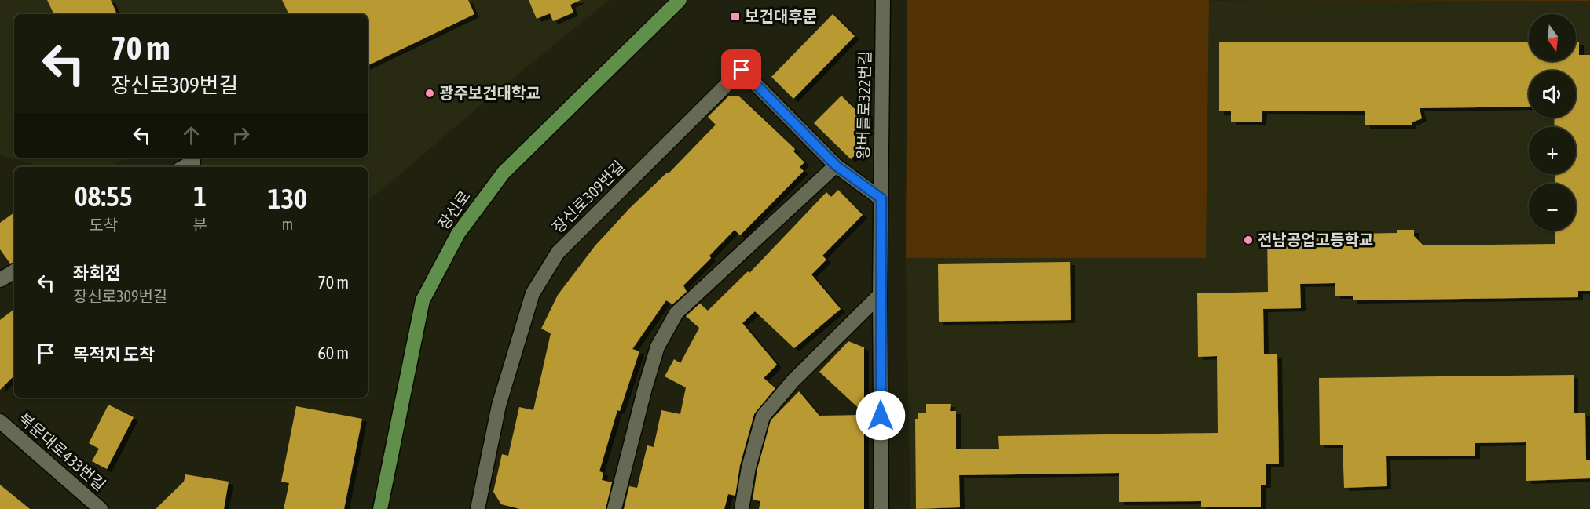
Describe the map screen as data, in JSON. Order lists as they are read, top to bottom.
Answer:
{
  "streets": {
    "main road": ["장신로"],
    "street": ["왕버들로322번길", "장신로309번길", "북문대로433번길"]
  },
  "crossings": [
    ["왕버들로322번길", "장신로309번길"]
  ],
  "places": {
    "transit": ["보건대후문"],
    "other": ["광주보건대학교", "전남공업고등학교"]
  },
  "north": "bottom",
  "page": {
    "map_buttons": ["+", "−"],
    "turn": ["70 m", "장신로309번길"],
    "eta": [
      "08:55",
      "도착",
      "1",
      "분",
      "130",
      "m"
    ],
    "list": [
      {
        "name": "좌회전",
        "note": "장신로309번길",
        "value": "70 m"
      },
      {
        "name": "목적지 도착",
        "value": "60 m"
      }
    ]
  }
}
